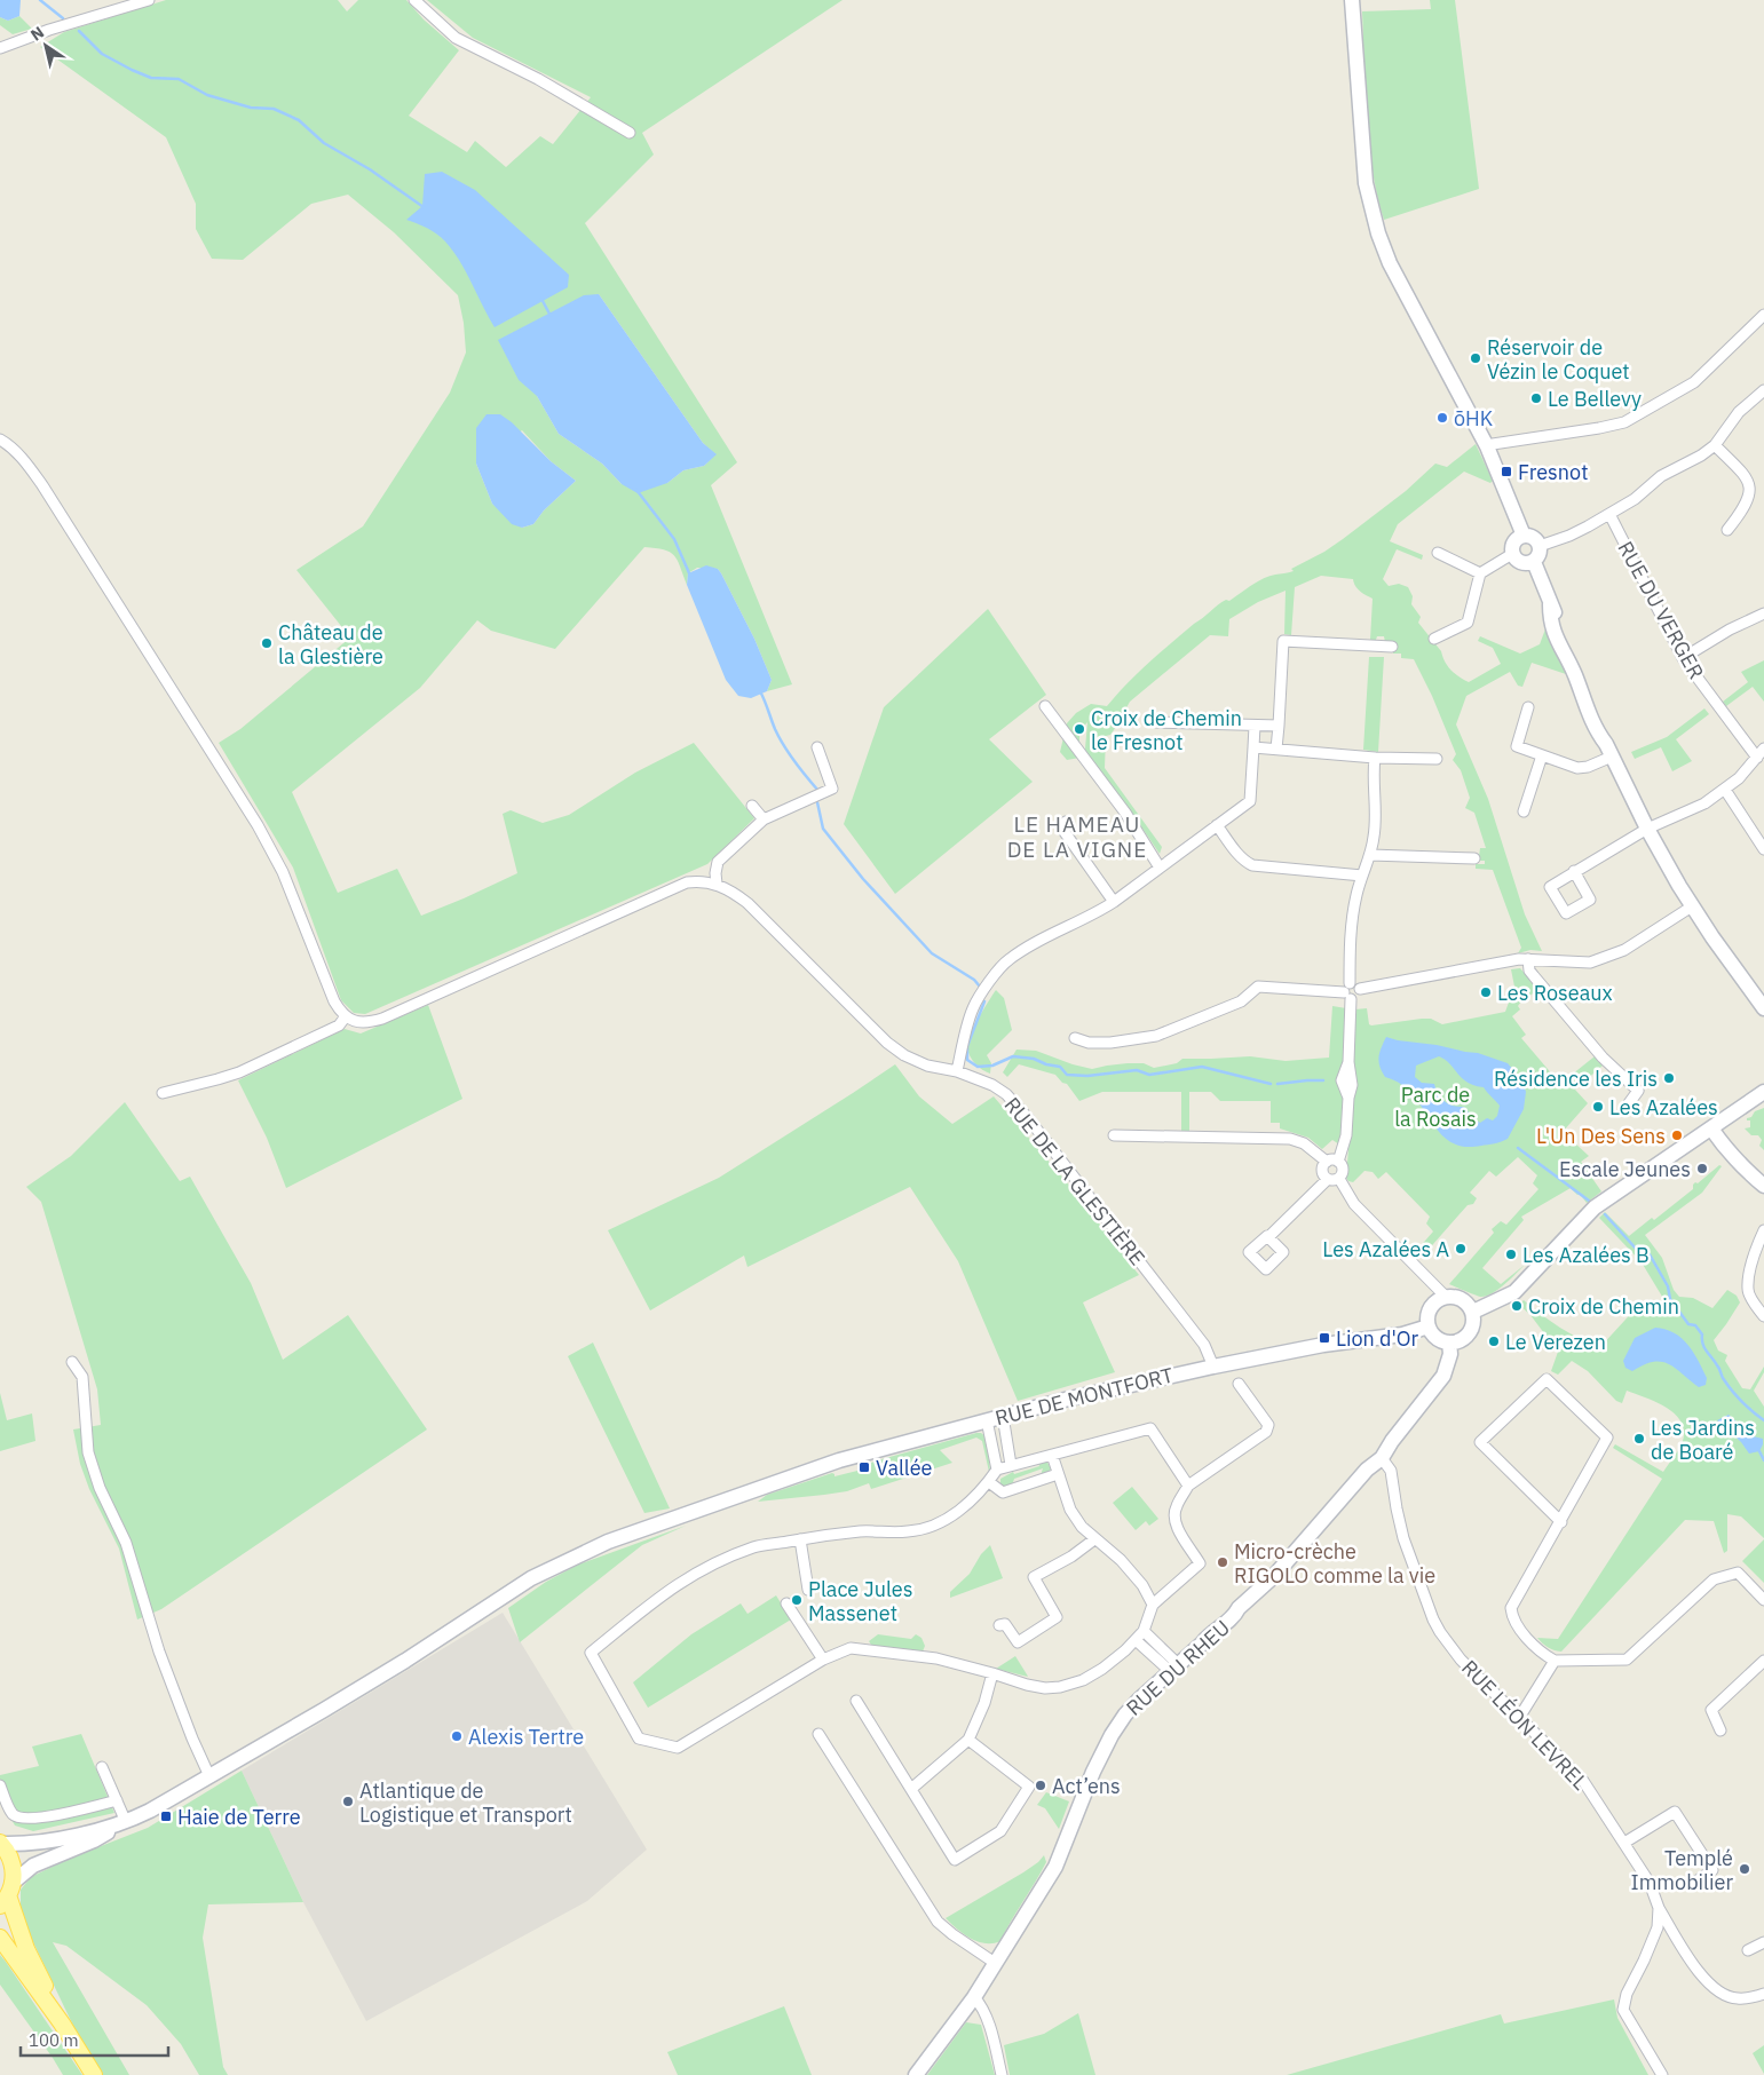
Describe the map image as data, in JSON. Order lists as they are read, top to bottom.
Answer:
{
  "streets": {
    "main road": ["RUE DE MONTFORT", "RUE DU RHEU"],
    "street": ["RUE DU VERGER", "RUE DE LA GLESTIÈRE", "RUE LÉON LEVREL"]
  },
  "crossings": [
    ["RUE DE LA GLESTIÈRE", "RUE DE MONTFORT"],
    ["RUE DE MONTFORT", "RUE DU RHEU"],
    ["RUE DU RHEU", "RUE LÉON LEVREL"]
  ],
  "districts": ["LE HAMEAU DE LA VIGNE"],
  "parks": ["Parc de la Rosais"],
  "places": {
    "other": [
      "Réservoir de Vézin le Coquet",
      "Le Bellevy",
      "ōHK",
      "Château de la Glestière",
      "Croix de Chemin le Fresnot",
      "Les Roseaux",
      "Résidence les Iris",
      "Les Azalées",
      "L'Un Des Sens",
      "Escale Jeunes",
      "Les Azalées A",
      "Les Azalées B",
      "Croix de Chemin",
      "Le Verezen",
      "Les Jardins de Boaré",
      "Micro-crèche RIGOLO comme la vie",
      "Place Jules Massenet",
      "Alexis Tertre",
      "Act’ens",
      "Atlantique de Logistique et Transport",
      "Templé Immobilier"
    ],
    "transit": [
      "Fresnot",
      "Lion d'Or",
      "Vallée",
      "Haie de Terre"
    ]
  },
  "scale_bar": "100 m",
  "north": "top left"
}
